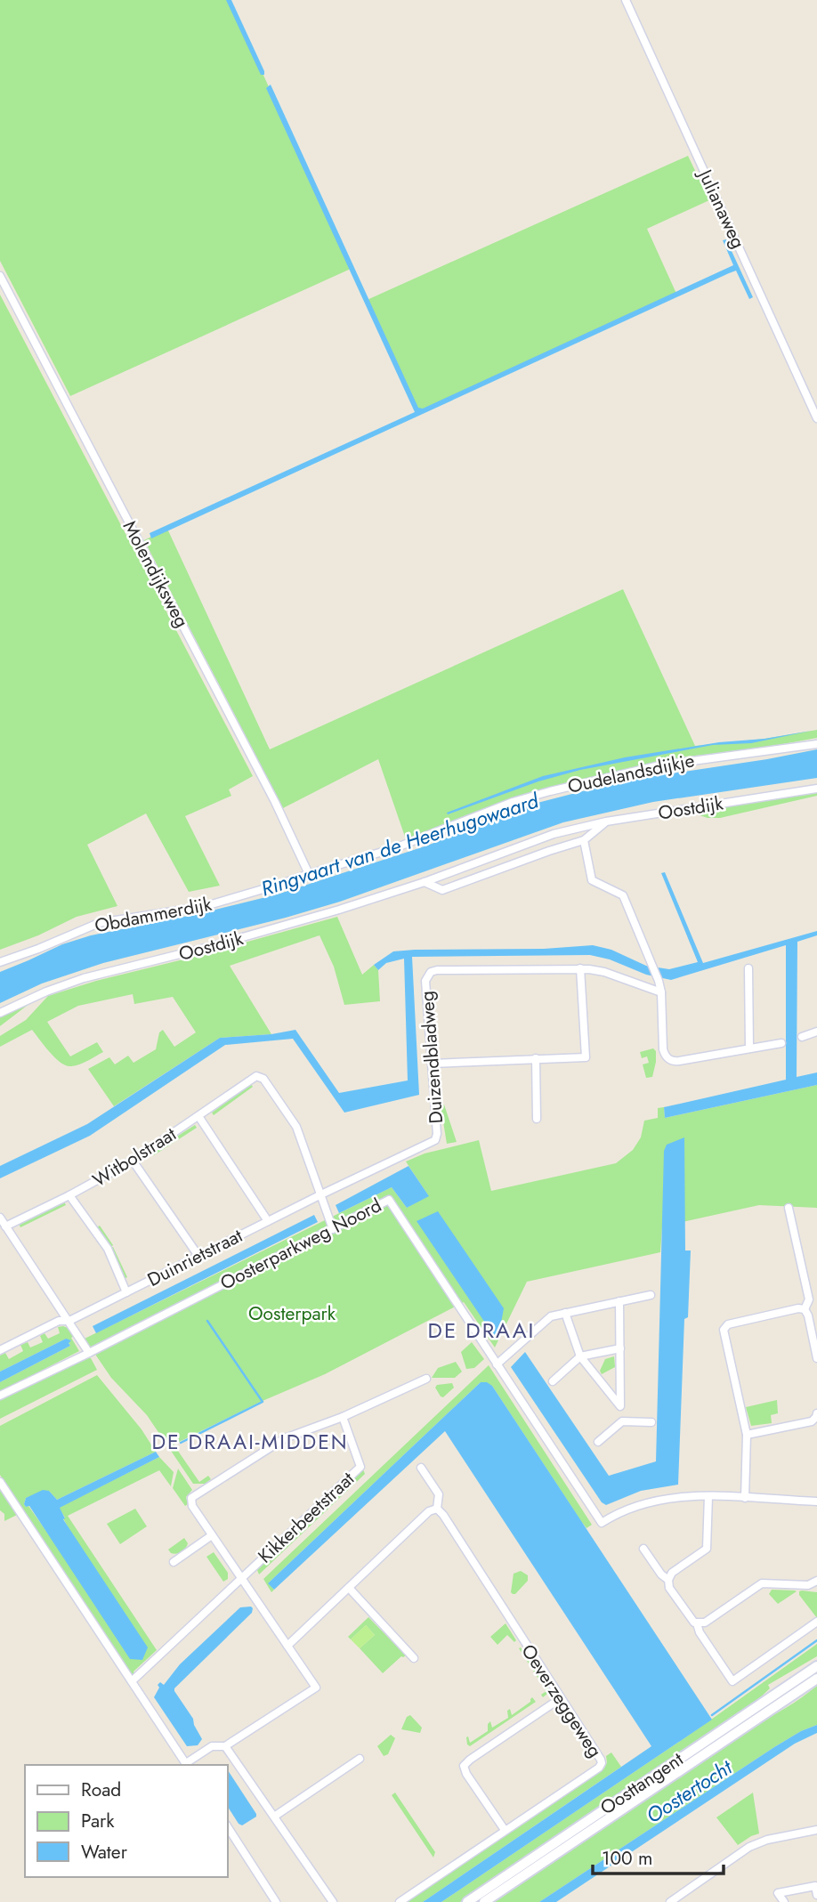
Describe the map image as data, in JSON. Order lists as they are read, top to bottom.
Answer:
{
  "streets": {
    "main road": ["Oosttangent"],
    "street": [
      "Julianaweg",
      "Molendijksweg",
      "Oudelandsdijkje",
      "Oostdijk",
      "Obdammerdijk",
      "Duizendbladweg",
      "Witbolstraat",
      "Oosterparkweg Noord",
      "Duinrietstraat",
      "Kikkerbeetstraat",
      "Oeverzeggeweg"
    ]
  },
  "crossings": [
    ["Molendijksweg", "Oudelandsdijkje"],
    ["Molendijksweg", "Obdammerdijk"],
    ["Oudelandsdijkje", "Obdammerdijk"],
    ["Duizendbladweg", "Witbolstraat"],
    ["Duizendbladweg", "Duinrietstraat"],
    ["Witbolstraat", "Duinrietstraat"]
  ],
  "districts": ["DE DRAAI", "DE DRAAI-MIDDEN"],
  "water": ["Ringvaart van de Heerhugowaard", "Oostertocht"],
  "parks": ["Oosterpark"],
  "legend": ["Road", "Park", "Water"],
  "scale_bar": "100 m"
}
